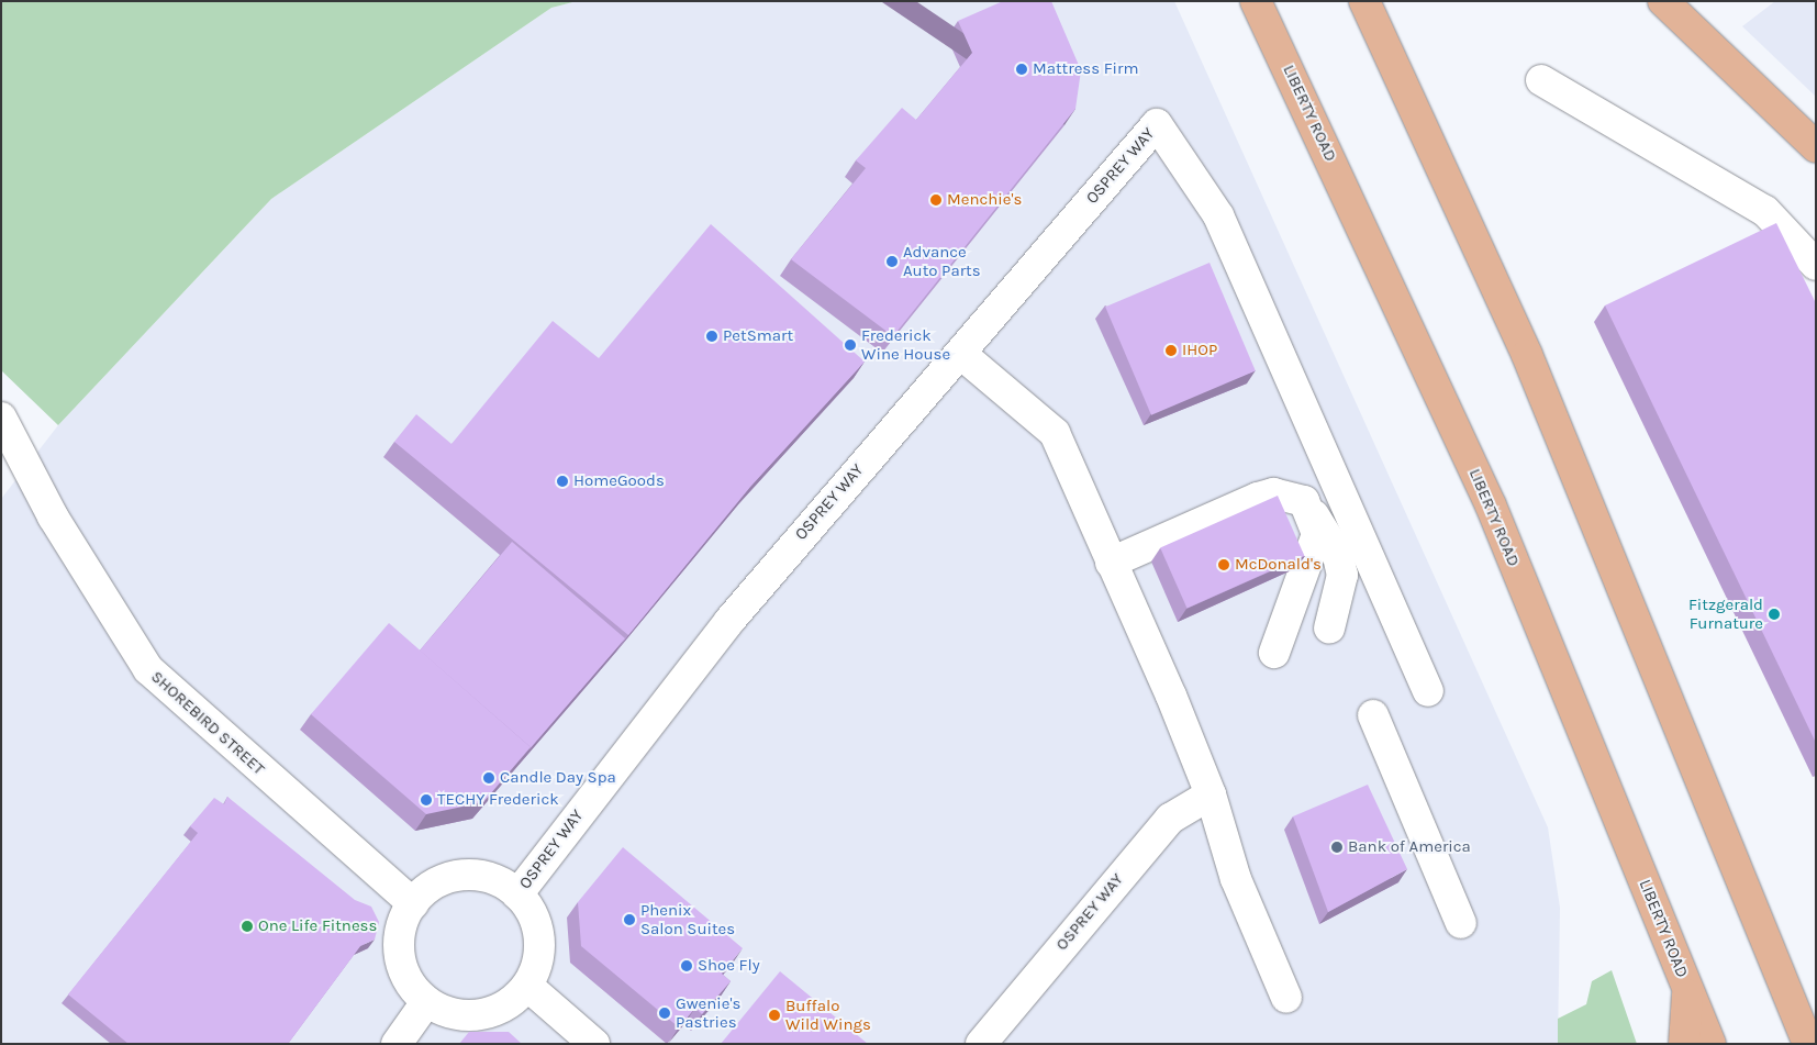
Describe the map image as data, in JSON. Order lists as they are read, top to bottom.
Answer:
{
  "streets": {
    "main road": ["LIBERTY ROAD"],
    "street": ["OSPREY WAY", "SHOREBIRD STREET"]
  },
  "crossings": [
    ["OSPREY WAY", "SHOREBIRD STREET"]
  ],
  "places": [
    "Mattress Firm",
    "Menchie's",
    "Advance Auto Parts",
    "PetSmart",
    "Frederick Wine House",
    "IHOP",
    "HomeGoods",
    "McDonald's",
    "Fitzgerald Furnature",
    "Candle Day Spa",
    "TECHY Frederick",
    "Bank of America",
    "Phenix Salon Suites",
    "One Life Fitness",
    "Shoe Fly",
    "Gwenie's Pastries",
    "Buffalo Wild Wings"
  ]
}
